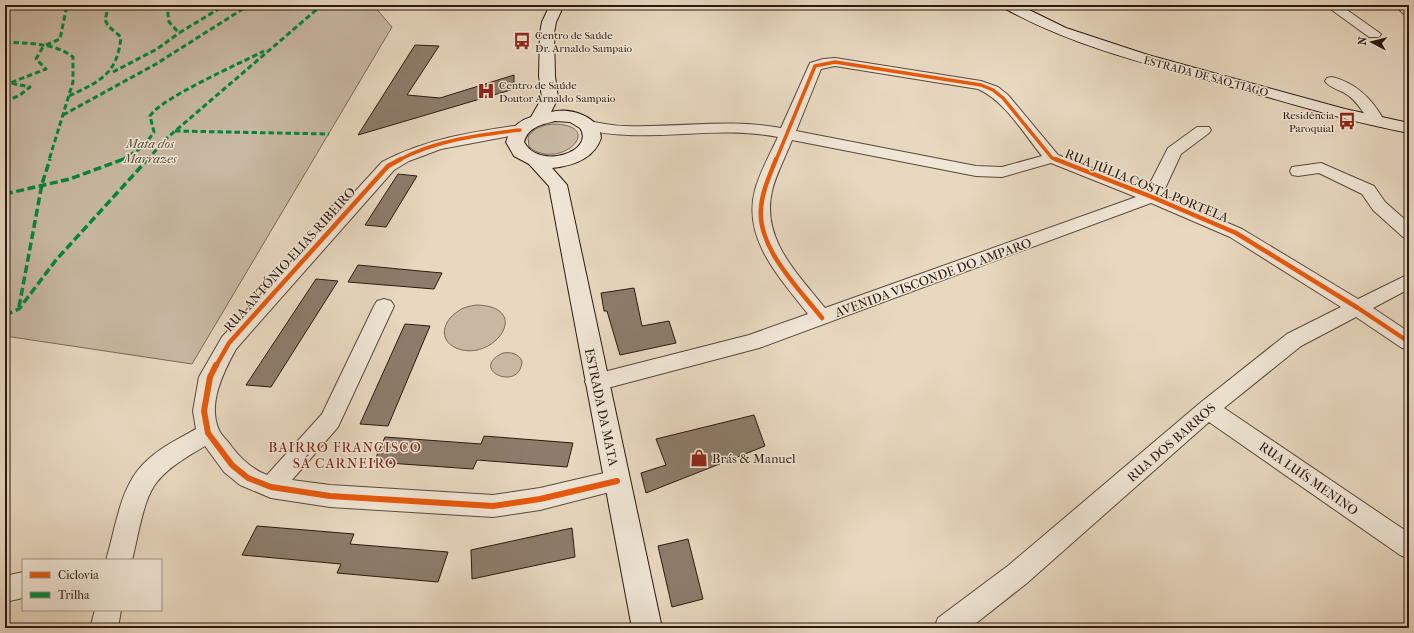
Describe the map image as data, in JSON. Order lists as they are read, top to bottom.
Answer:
{
  "streets": {
    "main road": ["ESTRADA DE SÃO TIAGO", "ESTRADA DA MATA"],
    "street": [
      "RUA JÚLIA COSTA PORTELA",
      "RUA ANTÓNIO ELIAS RIBEIRO",
      "AVENIDA VISCONDE DO AMPARO",
      "RUA DOS BARROS",
      "RUA LUÍS MENINO"
    ]
  },
  "crossings": [
    ["RUA JÚLIA COSTA PORTELA", "AVENIDA VISCONDE DO AMPARO"],
    ["RUA JÚLIA COSTA PORTELA", "RUA DOS BARROS"],
    ["RUA ANTÓNIO ELIAS RIBEIRO", "ESTRADA DA MATA"],
    ["AVENIDA VISCONDE DO AMPARO", "ESTRADA DA MATA"],
    ["RUA DOS BARROS", "RUA LUÍS MENINO"]
  ],
  "districts": ["BAIRRO FRANCISCO SÁ CARNEIRO"],
  "parks": ["Mata dos Marrazes"],
  "places": {
    "bus stop": ["Centro de Saúde Dr. Arnaldo Sampaio", "Residência Paroquial"],
    "hospital": ["Centro de Saúde Doutor Arnaldo Sampaio"],
    "shop": ["Brás & Manuel"]
  },
  "legend": ["Ciclovia", "Trilha"],
  "north": "left"
}
